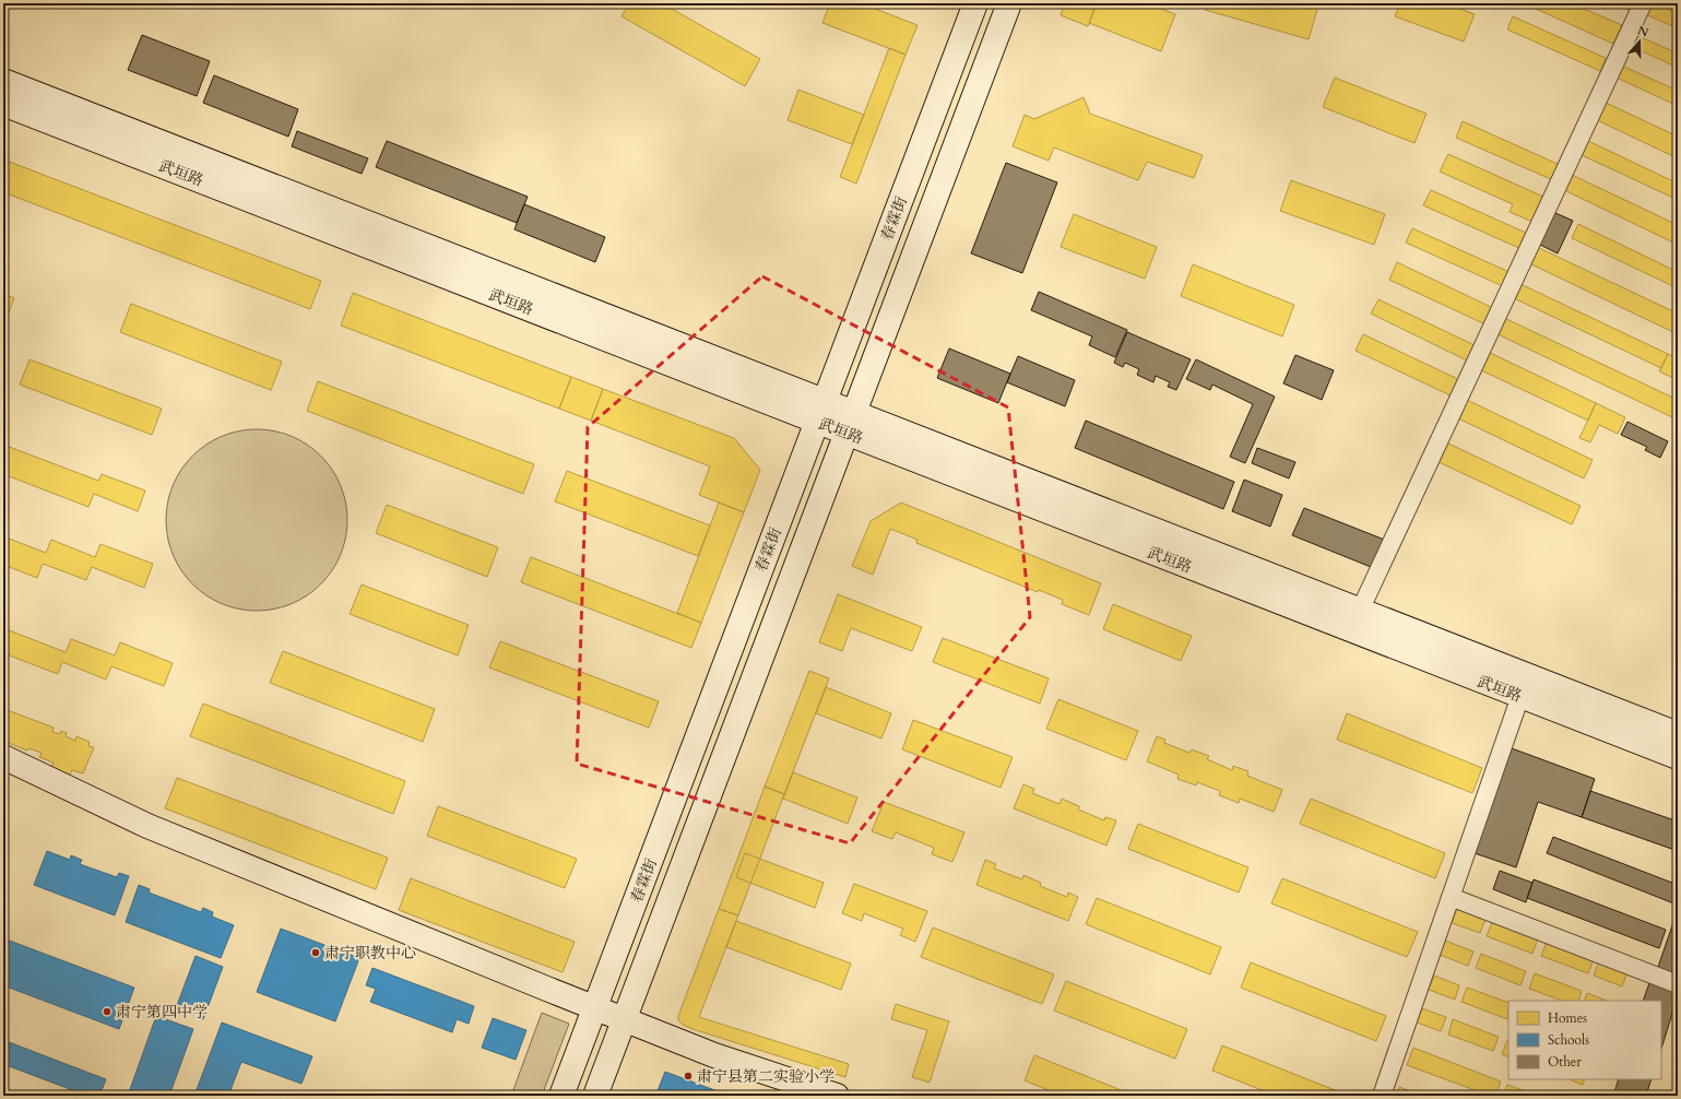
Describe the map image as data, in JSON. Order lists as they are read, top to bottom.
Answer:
{
  "streets": {
    "main road": ["武垣路", "春霖街"]
  },
  "crossings": [
    ["武垣路", "春霖街"]
  ],
  "places": ["肃宁职教中心", "肃宁第四中学", "肃宁县第二实验小学"],
  "legend": ["Homes", "Schools", "Other"],
  "north": "top"
}
